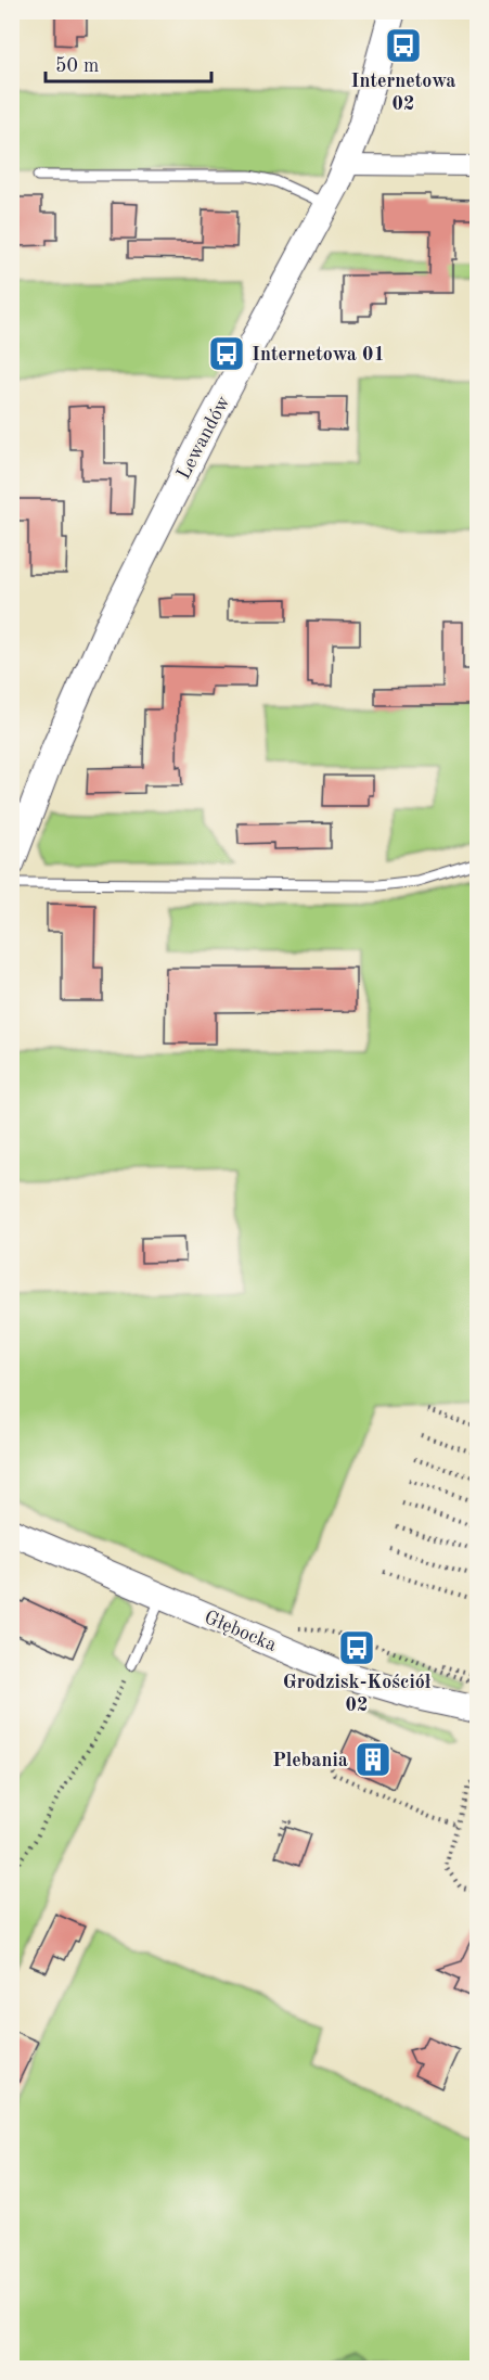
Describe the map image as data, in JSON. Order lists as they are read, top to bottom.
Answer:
{
  "streets": {
    "street": ["Lewandów", "Głębocka"]
  },
  "places": {
    "bus stop": ["Internetowa 02", "Internetowa 01", "Grodzisk-Kościół 02"],
    "building": ["Plebania"]
  },
  "scale_bar": "50 m"
}
